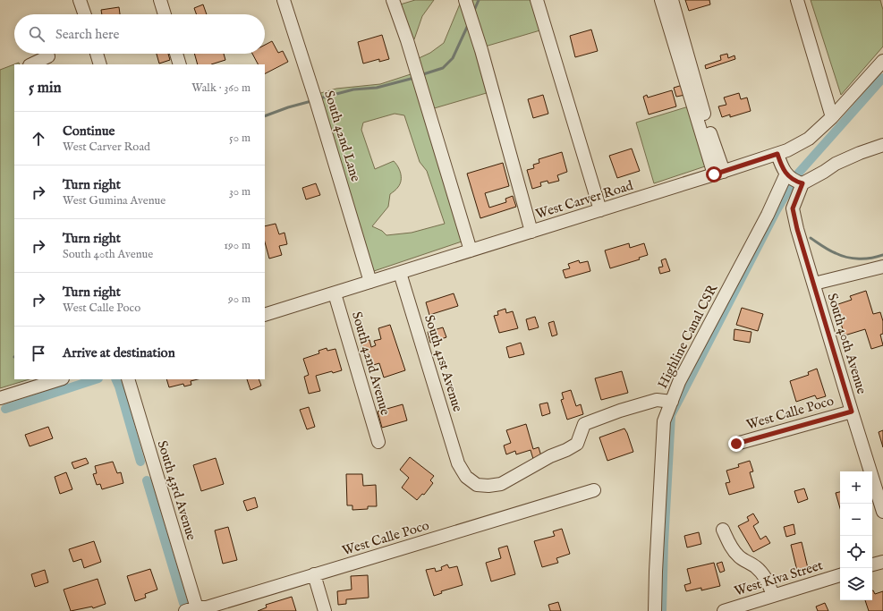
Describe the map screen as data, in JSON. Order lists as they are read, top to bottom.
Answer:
{
  "streets": {
    "street": [
      "South 42nd Lane",
      "West Carver Road",
      "Highline Canal CSR",
      "South 40th Avenue",
      "South 42nd Avenue",
      "South 41st Avenue",
      "West Calle Poco",
      "South 43rd Avenue",
      "West Kiva Street"
    ]
  },
  "crossings": [
    ["South 42nd Lane", "West Carver Road"],
    ["West Carver Road", "South 42nd Avenue"],
    ["West Carver Road", "South 41st Avenue"],
    ["Highline Canal CSR", "South 41st Avenue"],
    ["South 40th Avenue", "West Calle Poco"],
    ["West Calle Poco", "South 43rd Avenue"]
  ],
  "page": {
    "search": "Search here",
    "heading": ["5 min", "Walk · 360 m"],
    "list": [
      ["Continue", "West Carver Road", "50 m"],
      ["Turn right", "West Gumina Avenue", "30 m"],
      ["Turn right", "South 40th Avenue", "190 m"],
      ["Turn right", "West Calle Poco", "90 m"],
      "Arrive at destination"
    ],
    "map_buttons": ["+", "−"]
  }
}
